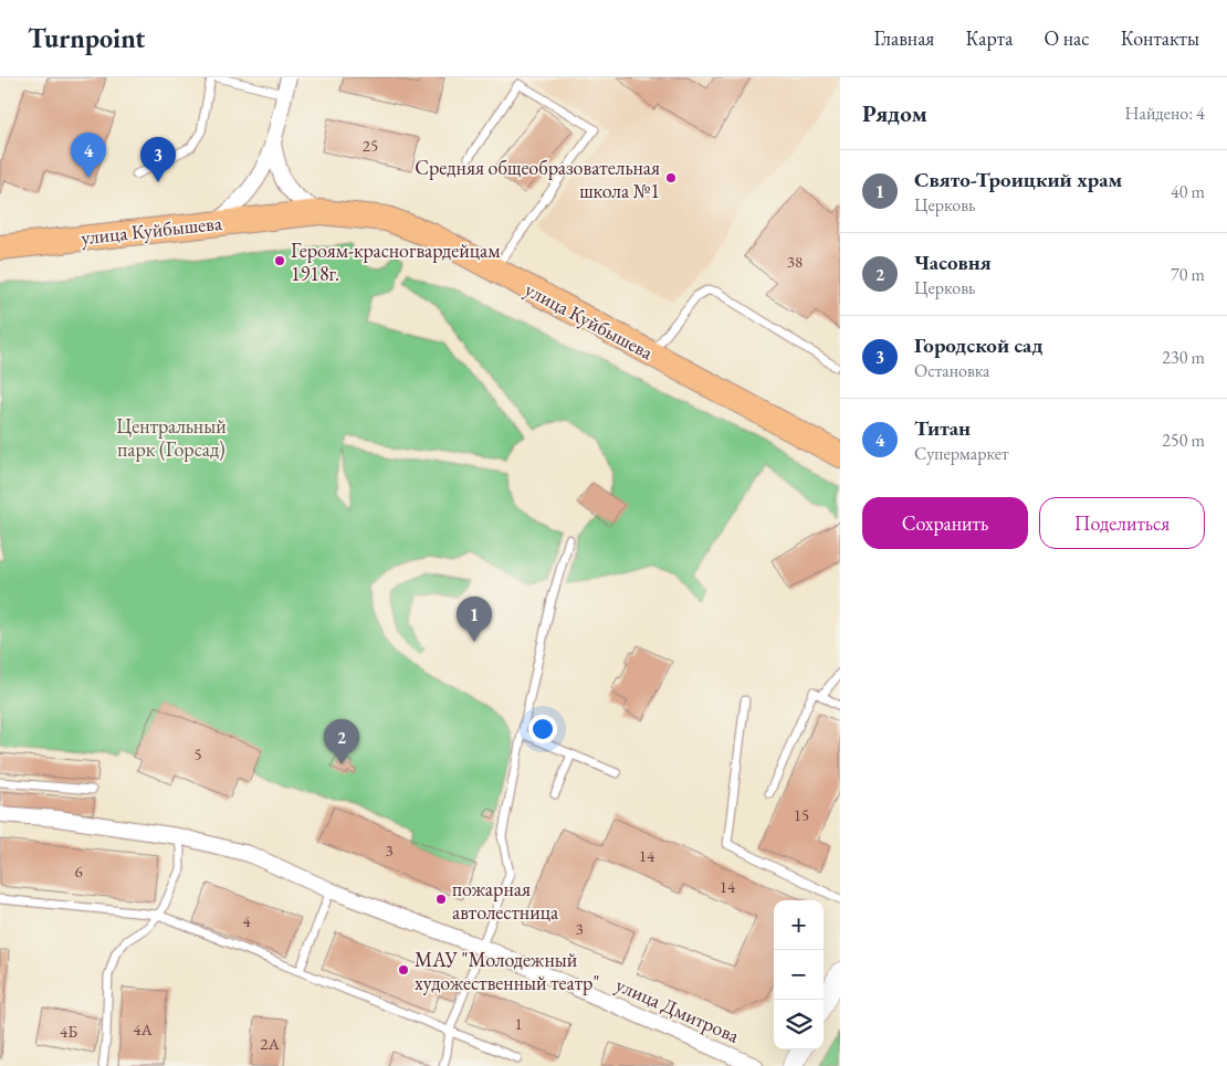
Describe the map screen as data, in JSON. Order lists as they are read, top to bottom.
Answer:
{
  "streets": {
    "main road": ["улица Куйбышева"],
    "street": ["улица Дмитрова"]
  },
  "parks": ["Центральный парк (Горсад)"],
  "places": [
    "Средняя общеобразовательная школа №1",
    "Героям-красногвардейцам 1918г.",
    "пожарная автолестница",
    "МАУ \"Молодежный художественный театр\""
  ],
  "house_numbers": [
    "25",
    "38",
    "5",
    "15",
    "3",
    "14",
    "6",
    "14",
    "4",
    "3",
    "1",
    "4А",
    "4Б",
    "2А"
  ],
  "page": {
    "header": "Turnpoint",
    "nav": [
      "Главная",
      "Карта",
      "О нас",
      "Контакты"
    ],
    "heading": ["Рядом", "Найдено: 4"],
    "pins": [
      "4",
      "3",
      "1",
      "2"
    ],
    "list": [
      {
        "mark": "1",
        "name": "Свято-Троицкий храм",
        "note": "Церковь",
        "value": "40 m"
      },
      {
        "mark": "2",
        "name": "Часовня",
        "note": "Церковь",
        "value": "70 m"
      },
      {
        "mark": "3",
        "name": "Городской сад",
        "note": "Остановка",
        "value": "230 m"
      },
      {
        "mark": "4",
        "name": "Титан",
        "note": "Супермаркет",
        "value": "250 m"
      }
    ],
    "buttons": ["Сохранить", "Поделиться"],
    "map_buttons": ["+", "−"]
  }
}
